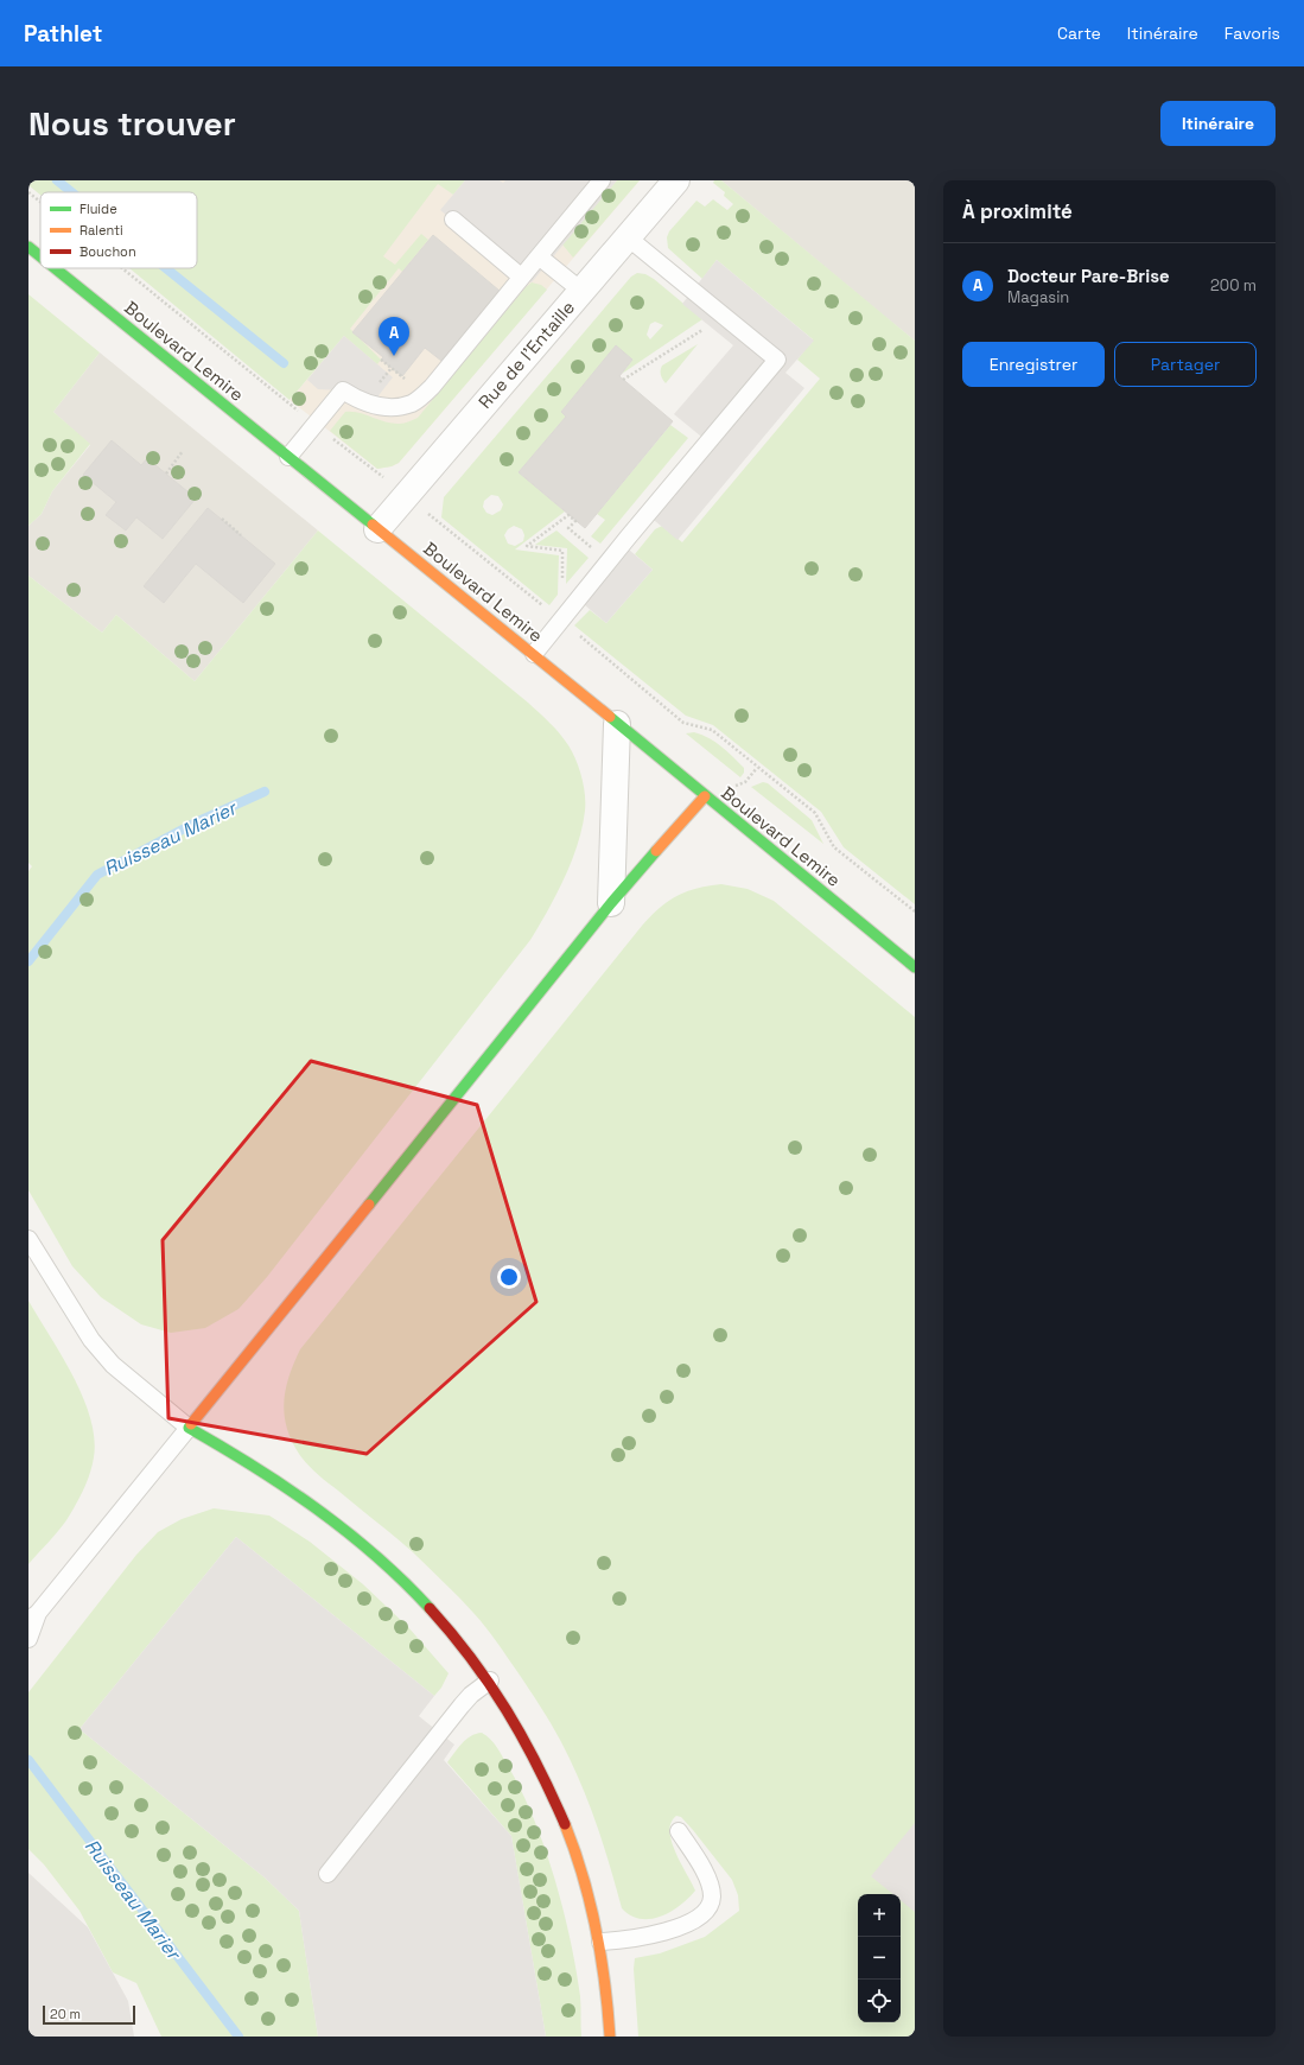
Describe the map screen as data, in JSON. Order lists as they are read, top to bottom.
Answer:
{
  "streets": {
    "street": ["Boulevard Lemire", "Rue de l'Entaille"]
  },
  "crossings": [
    ["Boulevard Lemire", "Rue de l'Entaille"]
  ],
  "water": ["Ruisseau Marier"],
  "legend": ["Fluide", "Ralenti", "Bouchon"],
  "scale_bar": "20 m",
  "page": {
    "header": "Pathlet",
    "nav": ["Carte", "Itinéraire", "Favoris"],
    "buttons": [
      "Itinéraire",
      ["Enregistrer", "Partager"]
    ],
    "title": "Nous trouver",
    "heading": "À proximité",
    "list": [
      {
        "mark": "A",
        "name": "Docteur Pare-Brise",
        "note": "Magasin",
        "value": "200 m"
      }
    ],
    "pins": "A",
    "map_buttons": ["+", "−"],
    "scale": "20 m"
  }
}
